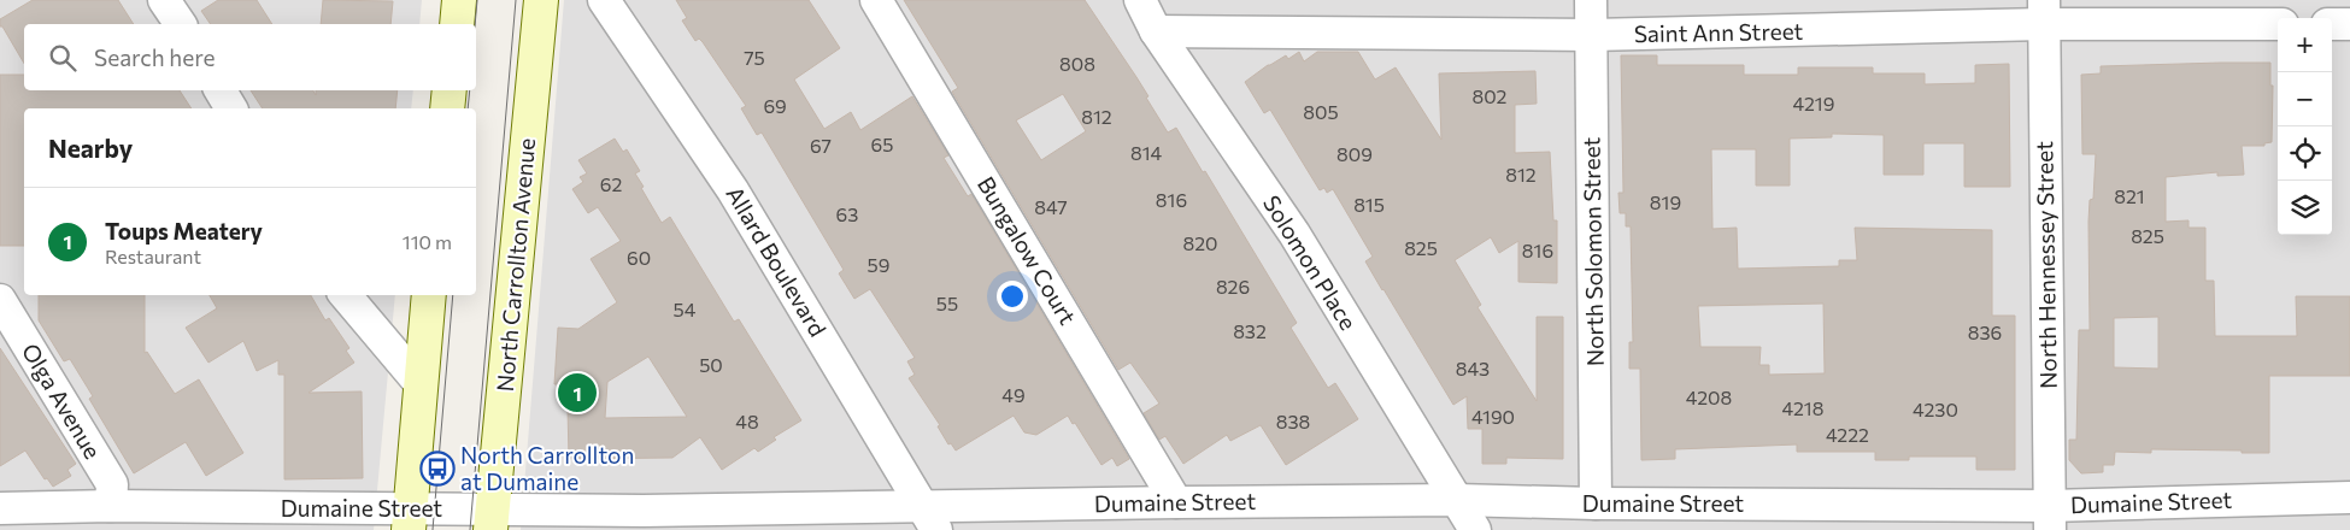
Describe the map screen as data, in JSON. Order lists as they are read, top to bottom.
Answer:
{
  "streets": {
    "main road": ["North Carrollton Avenue"],
    "street": [
      "Saint Ann Street",
      "Bungalow Court",
      "North Solomon Street",
      "Allard Boulevard",
      "Solomon Place",
      "North Hennessey Street",
      "Olga Avenue",
      "Dumaine Street"
    ]
  },
  "crossings": [
    ["Saint Ann Street", "North Solomon Street"],
    ["Saint Ann Street", "Solomon Place"],
    ["Saint Ann Street", "North Hennessey Street"],
    ["Bungalow Court", "Dumaine Street"],
    ["North Solomon Street", "Dumaine Street"],
    ["Allard Boulevard", "Dumaine Street"],
    ["Solomon Place", "Dumaine Street"],
    ["North Carrollton Avenue", "Dumaine Street"],
    ["North Hennessey Street", "Dumaine Street"],
    ["Olga Avenue", "Dumaine Street"]
  ],
  "places": {
    "bus stop": ["North Carrollton at Dumaine"]
  },
  "house_numbers": [
    "75",
    "808",
    "802",
    "4219",
    "69",
    "805",
    "812",
    "65",
    "67",
    "814",
    "809",
    "812",
    "62",
    "821",
    "816",
    "819",
    "815",
    "847",
    "63",
    "825",
    "820",
    "825",
    "816",
    "60",
    "59",
    "826",
    "55",
    "54",
    "832",
    "836",
    "50",
    "843",
    "49",
    "4208",
    "4218",
    "4230",
    "4190",
    "48",
    "838",
    "4222"
  ],
  "page": {
    "map_buttons": ["+", "−"],
    "search": "Search here",
    "heading": "Nearby",
    "list": [
      {
        "mark": "1",
        "name": "Toups Meatery",
        "note": "Restaurant",
        "value": "110 m"
      }
    ],
    "pins": "1"
  }
}
